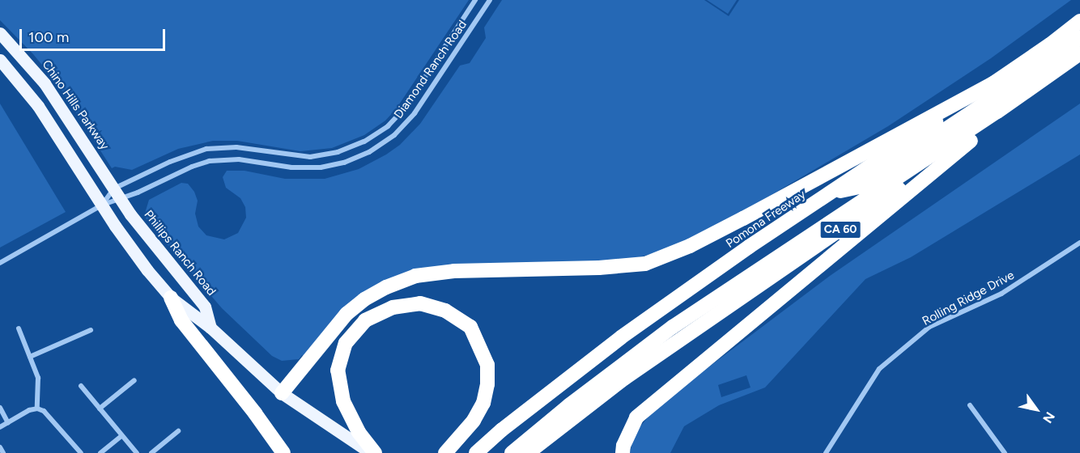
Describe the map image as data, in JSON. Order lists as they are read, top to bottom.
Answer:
{
  "streets": {
    "highway": ["Pomona Freeway", "CA 60"],
    "main road": ["Chino Hills Parkway", "Phillips Ranch Road"],
    "street": ["Diamond Ranch Road", "Rolling Ridge Drive"]
  },
  "crossings": [
    ["Diamond Ranch Road", "Chino Hills Parkway"],
    ["Diamond Ranch Road", "Phillips Ranch Road"],
    ["Chino Hills Parkway", "Phillips Ranch Road"]
  ],
  "scale_bar": "100 m",
  "north": "bottom right"
}
